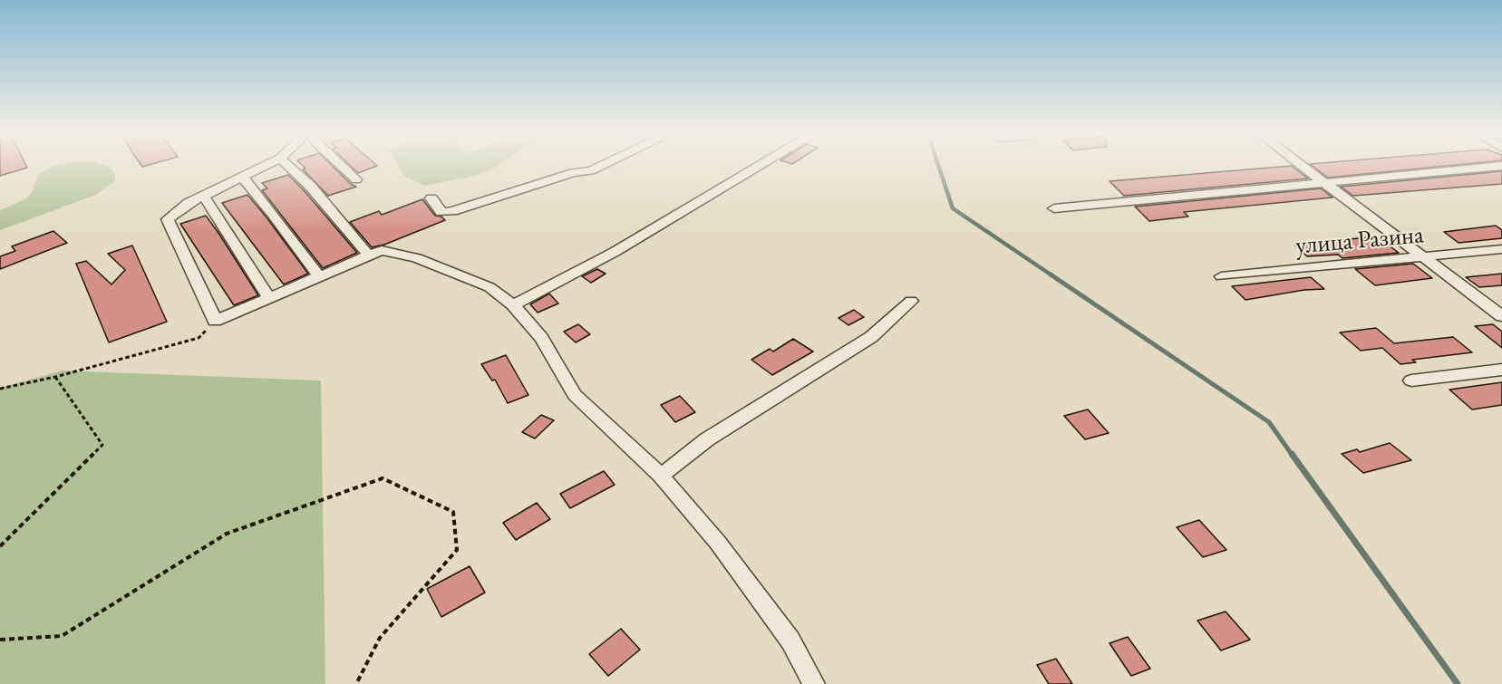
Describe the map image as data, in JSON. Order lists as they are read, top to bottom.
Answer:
{
  "streets": {
    "street": ["улица Разина"]
  }
}
